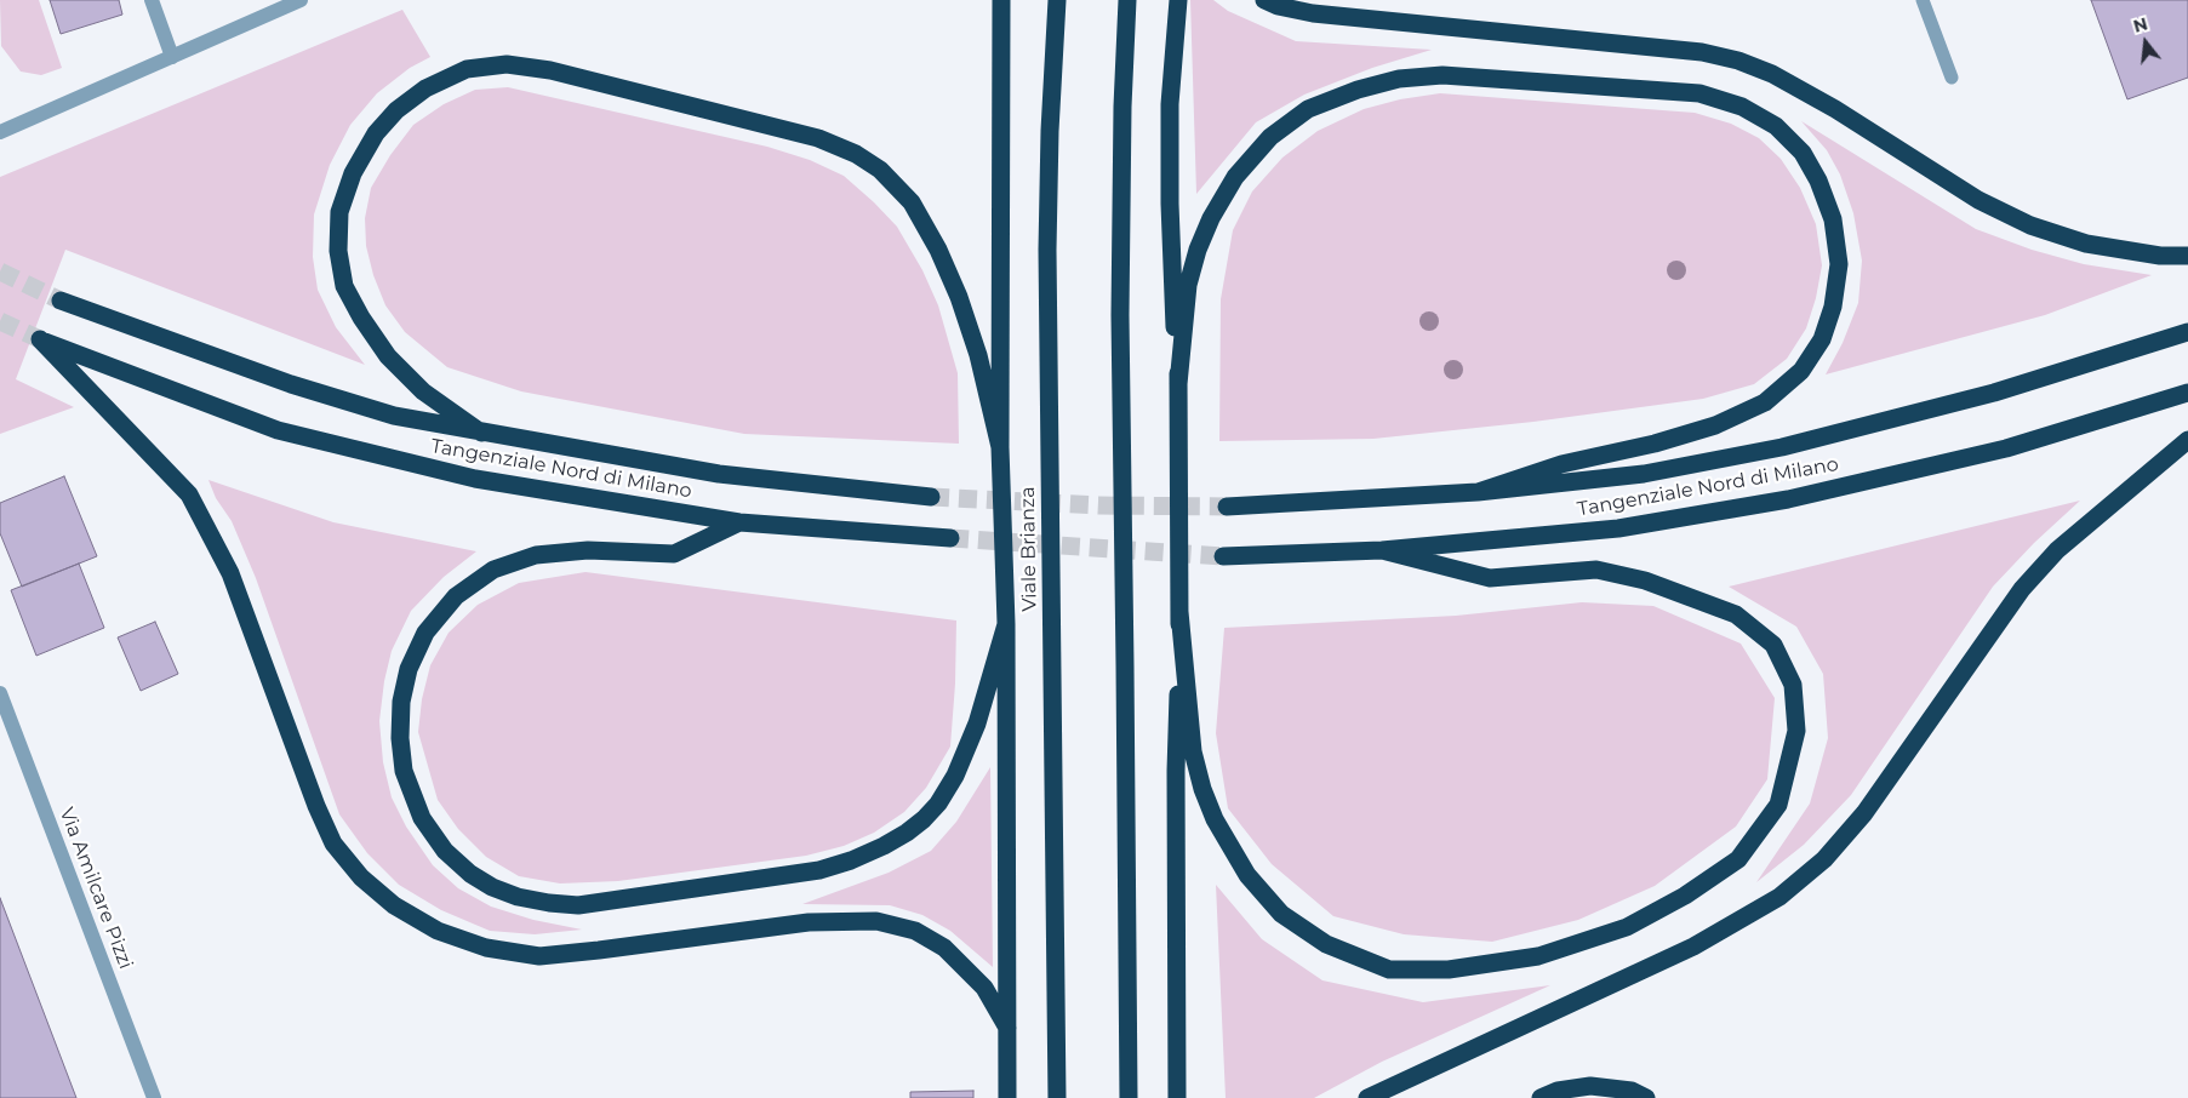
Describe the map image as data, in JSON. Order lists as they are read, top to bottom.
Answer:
{
  "streets": {
    "highway": ["Tangenziale Nord di Milano", "Viale Brianza"],
    "street": ["Via Amilcare Pizzi"]
  },
  "north": "top"
}
